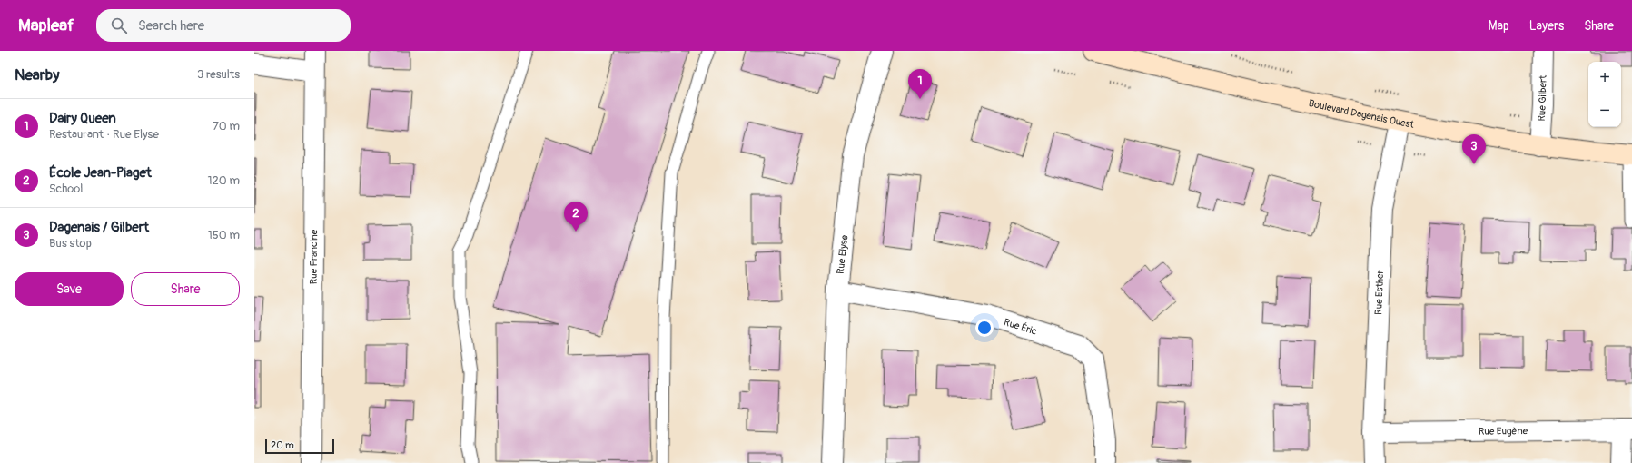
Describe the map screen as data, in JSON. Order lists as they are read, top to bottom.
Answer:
{
  "streets": {
    "main road": ["Boulevard Dagenais Ouest"],
    "street": [
      "Rue Gilbert",
      "Rue Elyse",
      "Rue Francine",
      "Rue Esther",
      "Rue Éric",
      "Rue Eugène"
    ]
  },
  "crossings": [
    ["Rue Gilbert", "Boulevard Dagenais Ouest"],
    ["Boulevard Dagenais Ouest", "Rue Esther"],
    ["Rue Elyse", "Rue Éric"],
    ["Rue Esther", "Rue Eugène"]
  ],
  "scale_bar": "20 m",
  "page": {
    "header": "Mapleaf",
    "search": "Search here",
    "nav": ["Map", "Layers", "Share"],
    "heading": ["Nearby", "3 results"],
    "map_buttons": ["+", "−"],
    "pins": ["1", "3", "2"],
    "list": [
      {
        "mark": "1",
        "name": "Dairy Queen",
        "note": "Restaurant · Rue Elyse",
        "value": "70 m"
      },
      {
        "mark": "2",
        "name": "École Jean-Piaget",
        "note": "School",
        "value": "120 m"
      },
      {
        "mark": "3",
        "name": "Dagenais / Gilbert",
        "note": "Bus stop",
        "value": "150 m"
      }
    ],
    "buttons": ["Save", "Share"],
    "scale": "20 m"
  }
}
